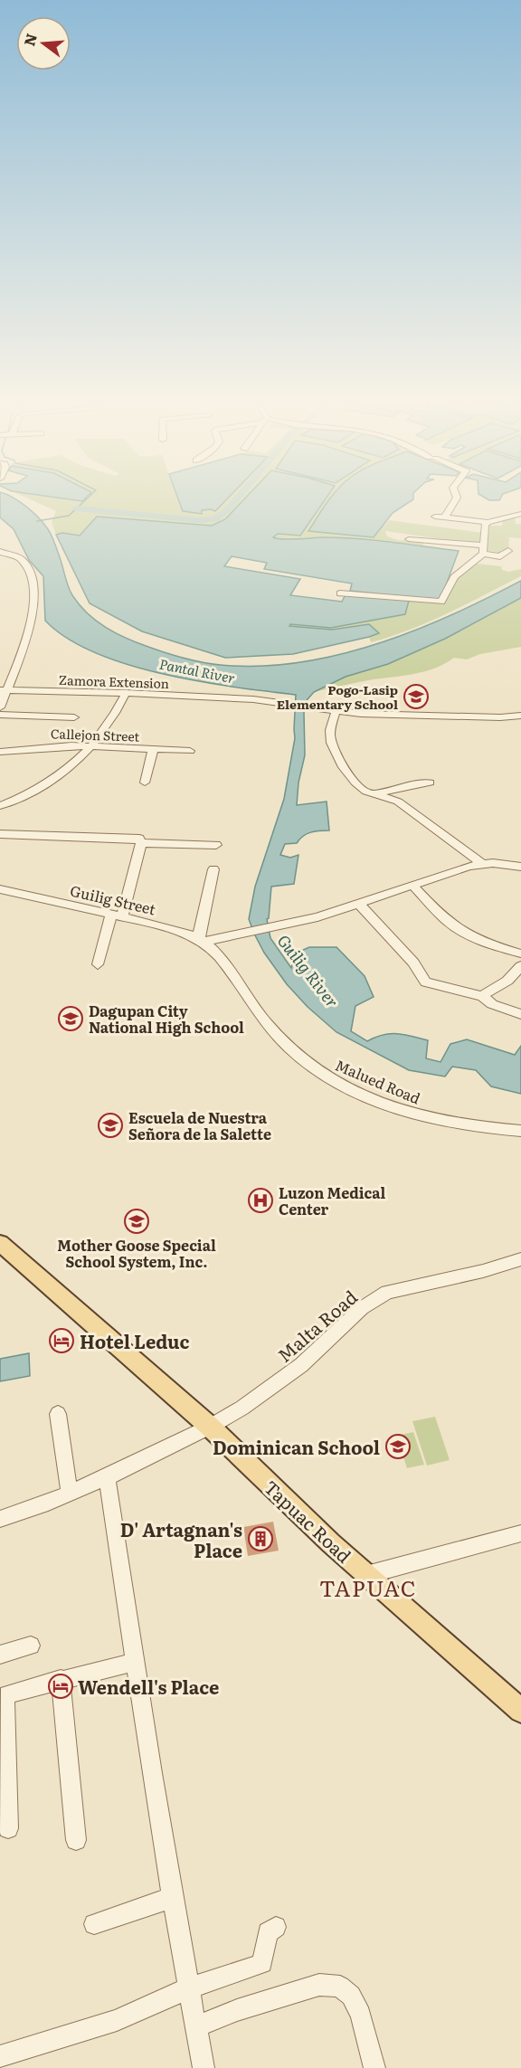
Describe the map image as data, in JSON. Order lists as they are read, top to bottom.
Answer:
{
  "streets": {
    "main road": ["Tapuac Road"],
    "street": [
      "Zamora Extension",
      "Callejon Street",
      "Guilig Street",
      "Malued Road",
      "Malta Road"
    ]
  },
  "crossings": [
    ["Guilig Street", "Malued Road"],
    ["Malta Road", "Tapuac Road"]
  ],
  "districts": ["TAPUAC"],
  "water": ["Pantal River", "Guilig River"],
  "places": {
    "school or university": [
      "Pogo-Lasip Elementary School",
      "Dagupan City National High School",
      "Escuela de Nuestra Señora de la Salette",
      "Mother Goose Special School System, Inc.",
      "Dominican School"
    ],
    "hospital": ["Luzon Medical Center"],
    "hotel": ["Hotel Leduc", "Wendell's Place"],
    "building": ["D' Artagnan's Place"]
  },
  "north": "left"
}
